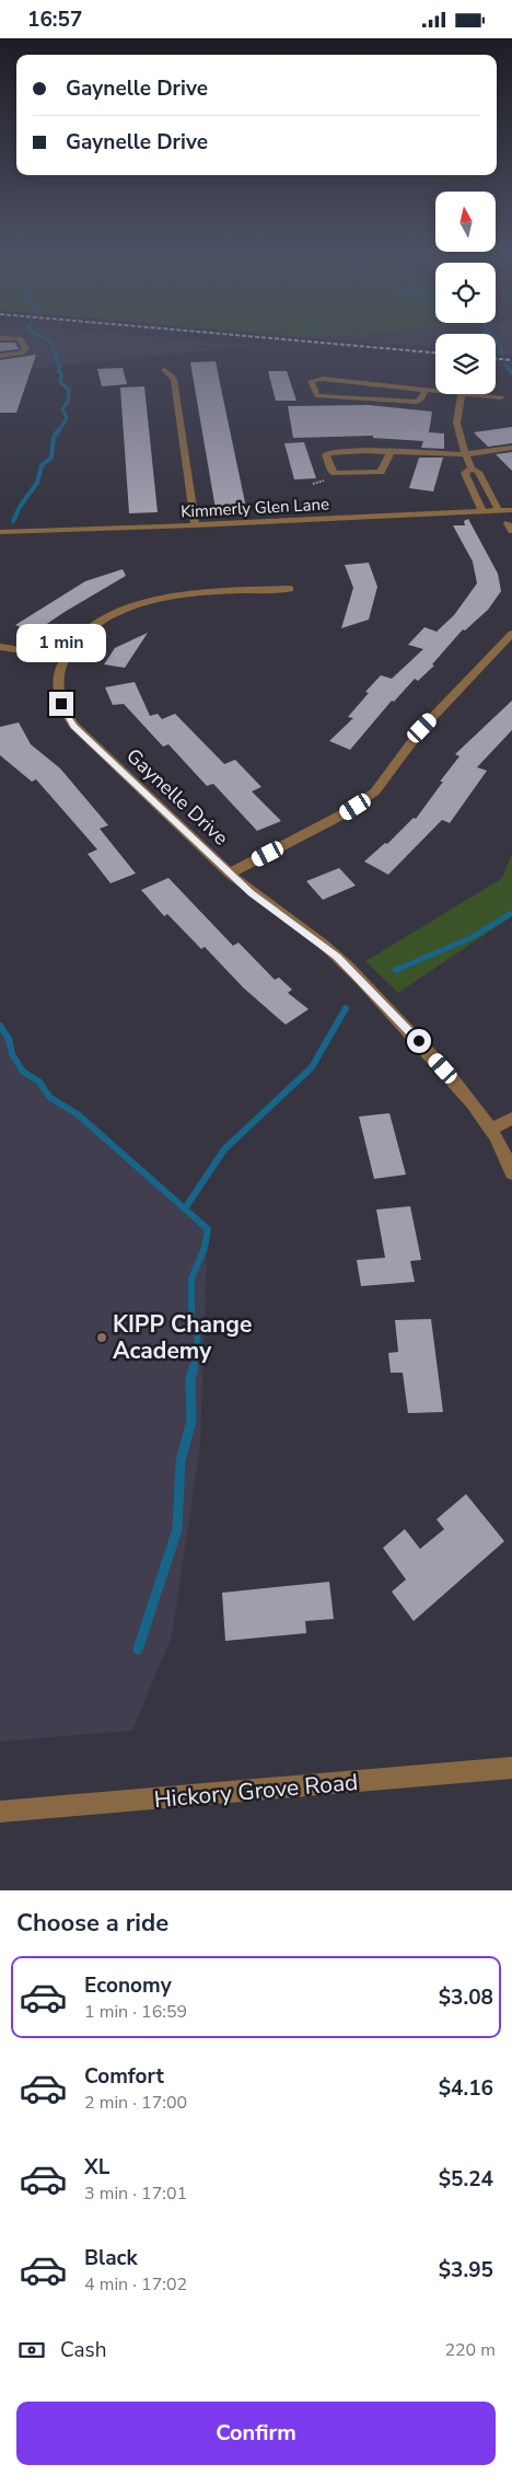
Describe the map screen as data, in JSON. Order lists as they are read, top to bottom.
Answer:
{
  "streets": {
    "street": ["Kimmerly Glen Lane", "Gaynelle Drive", "Hickory Grove Road"]
  },
  "places": ["KIPP Change Academy"],
  "north": "top",
  "page": {
    "status": "16:57",
    "banner": ["Gaynelle Drive", "Gaynelle Drive"],
    "bubble": "1 min",
    "heading": "Choose a ride",
    "list": [
      {
        "name": "Economy",
        "note": "1 min · 16:59",
        "value": "$3.08"
      },
      {
        "name": "Comfort",
        "note": "2 min · 17:00",
        "value": "$4.16"
      },
      {
        "name": "XL",
        "note": "3 min · 17:01",
        "value": "$5.24"
      },
      {
        "name": "Black",
        "note": "4 min · 17:02",
        "value": "$3.95"
      }
    ],
    "pay": ["Cash", "220 m"],
    "buttons": "Confirm"
  }
}
